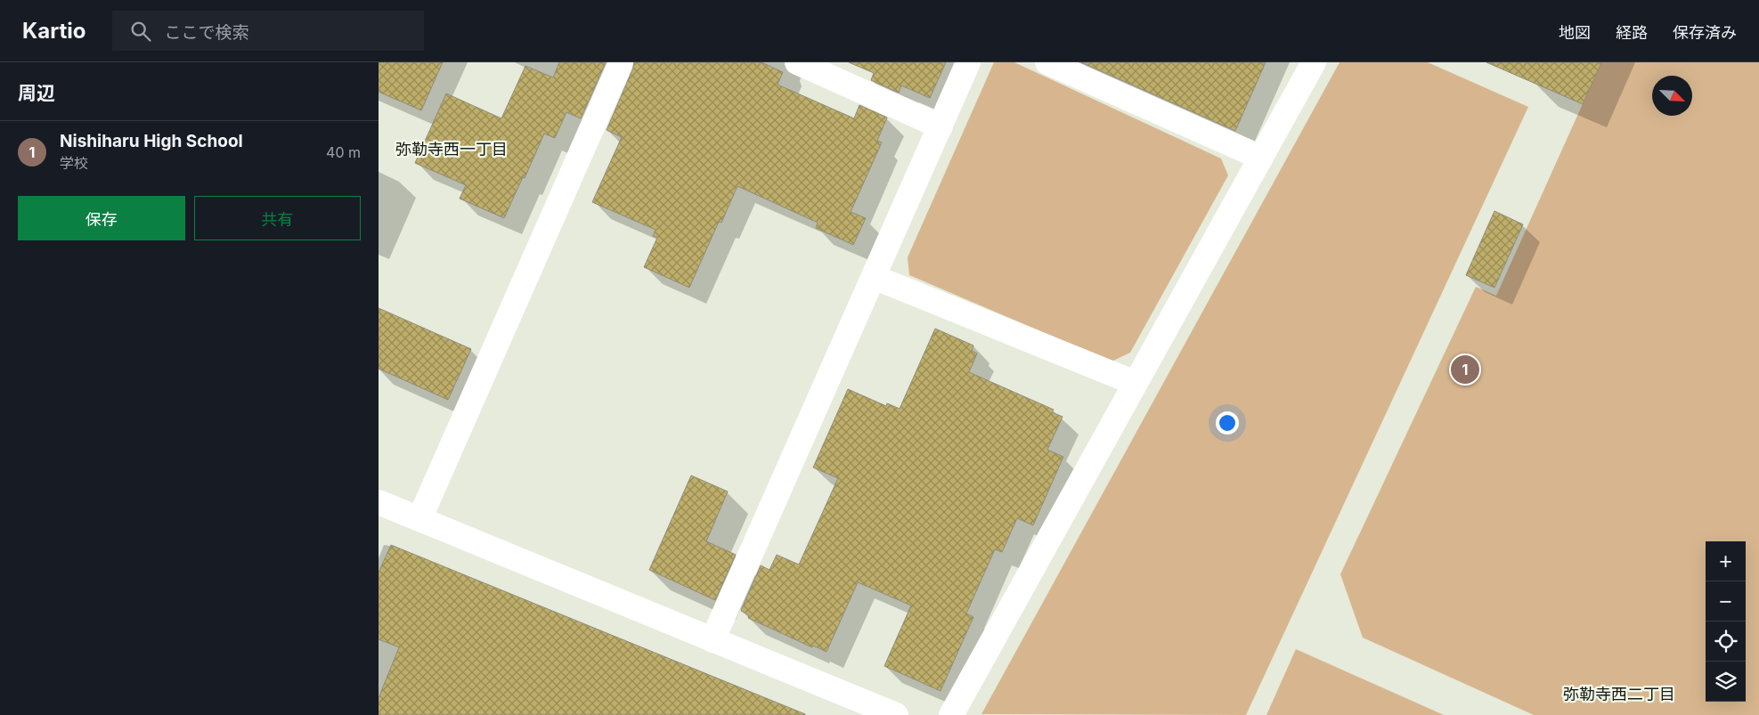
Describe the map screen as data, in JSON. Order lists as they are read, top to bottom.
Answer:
{
  "districts": ["弥勒寺西一丁目", "弥勒寺西二丁目"],
  "north": "bottom right",
  "page": {
    "header": "Kartio",
    "search": "ここで検索",
    "nav": ["地図", "経路", "保存済み"],
    "heading": "周辺",
    "list": [
      {
        "mark": "1",
        "name": "Nishiharu High School",
        "note": "学校",
        "value": "40 m"
      }
    ],
    "buttons": ["保存", "共有"],
    "pins": "1",
    "map_buttons": ["+", "−"]
  }
}
